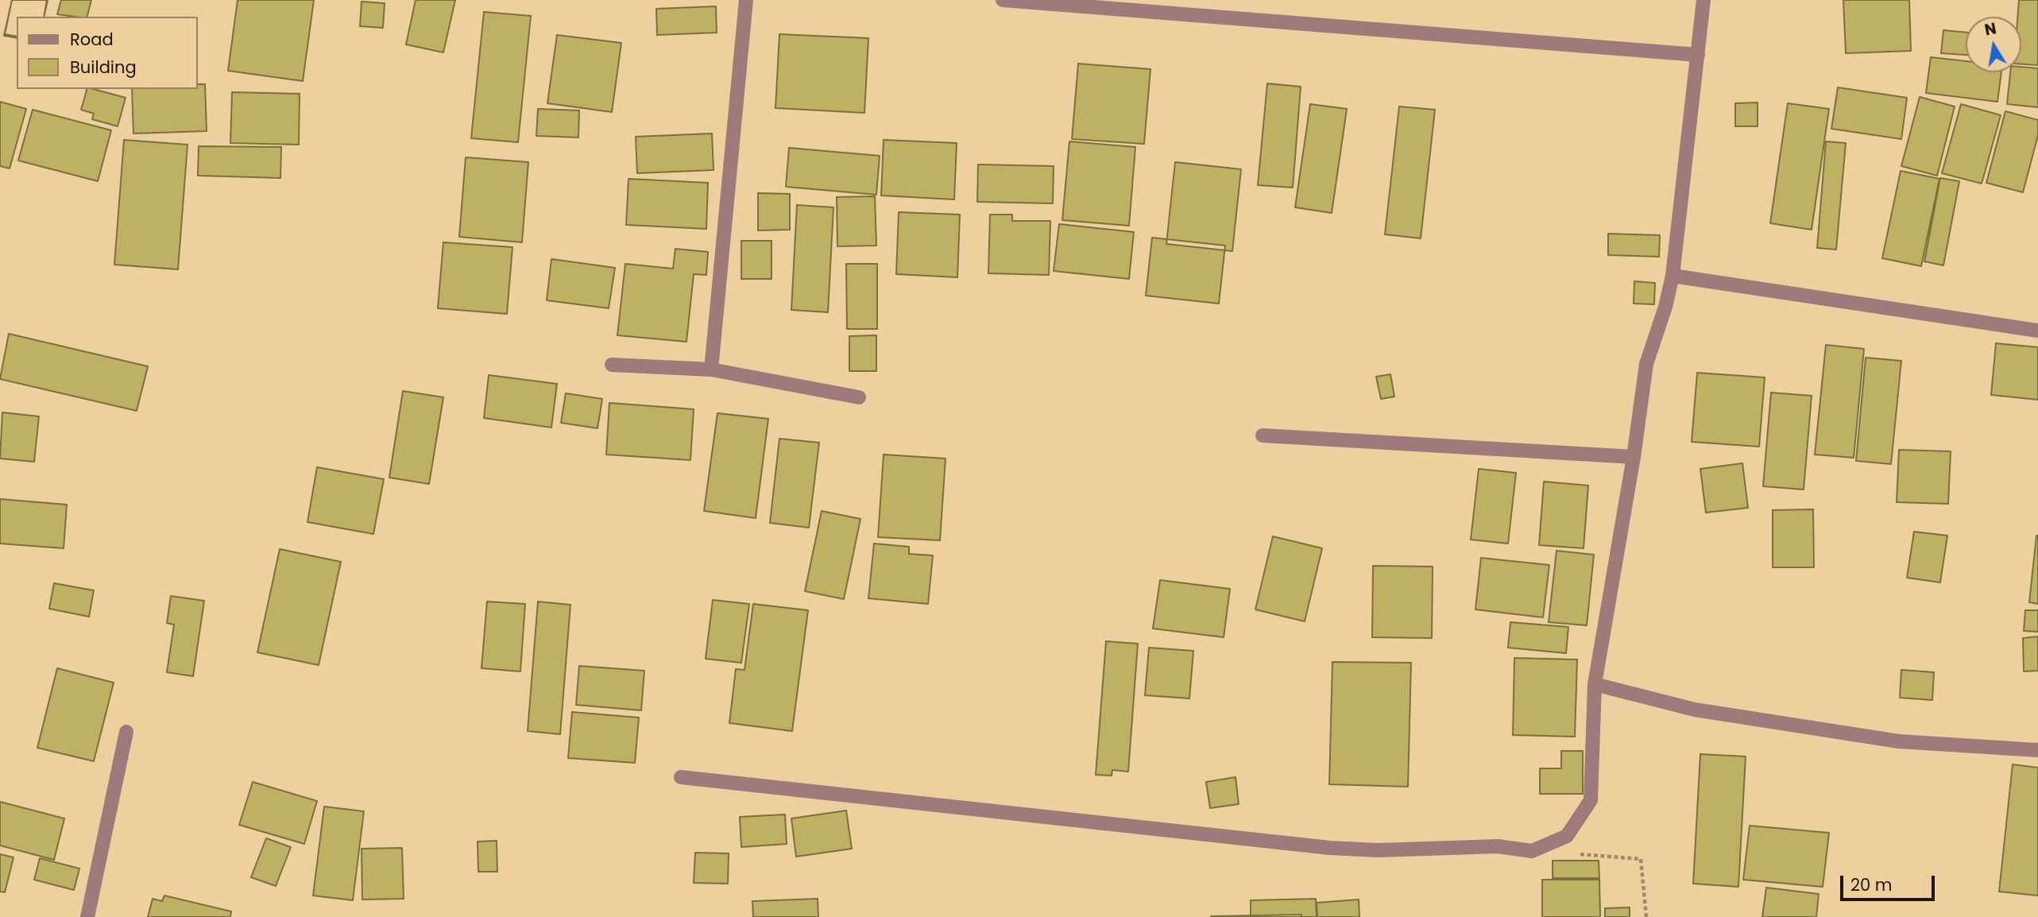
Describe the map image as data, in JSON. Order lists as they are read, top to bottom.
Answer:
{
  "legend": ["Road", "Building"],
  "scale_bar": "20 m",
  "north": "top"
}
